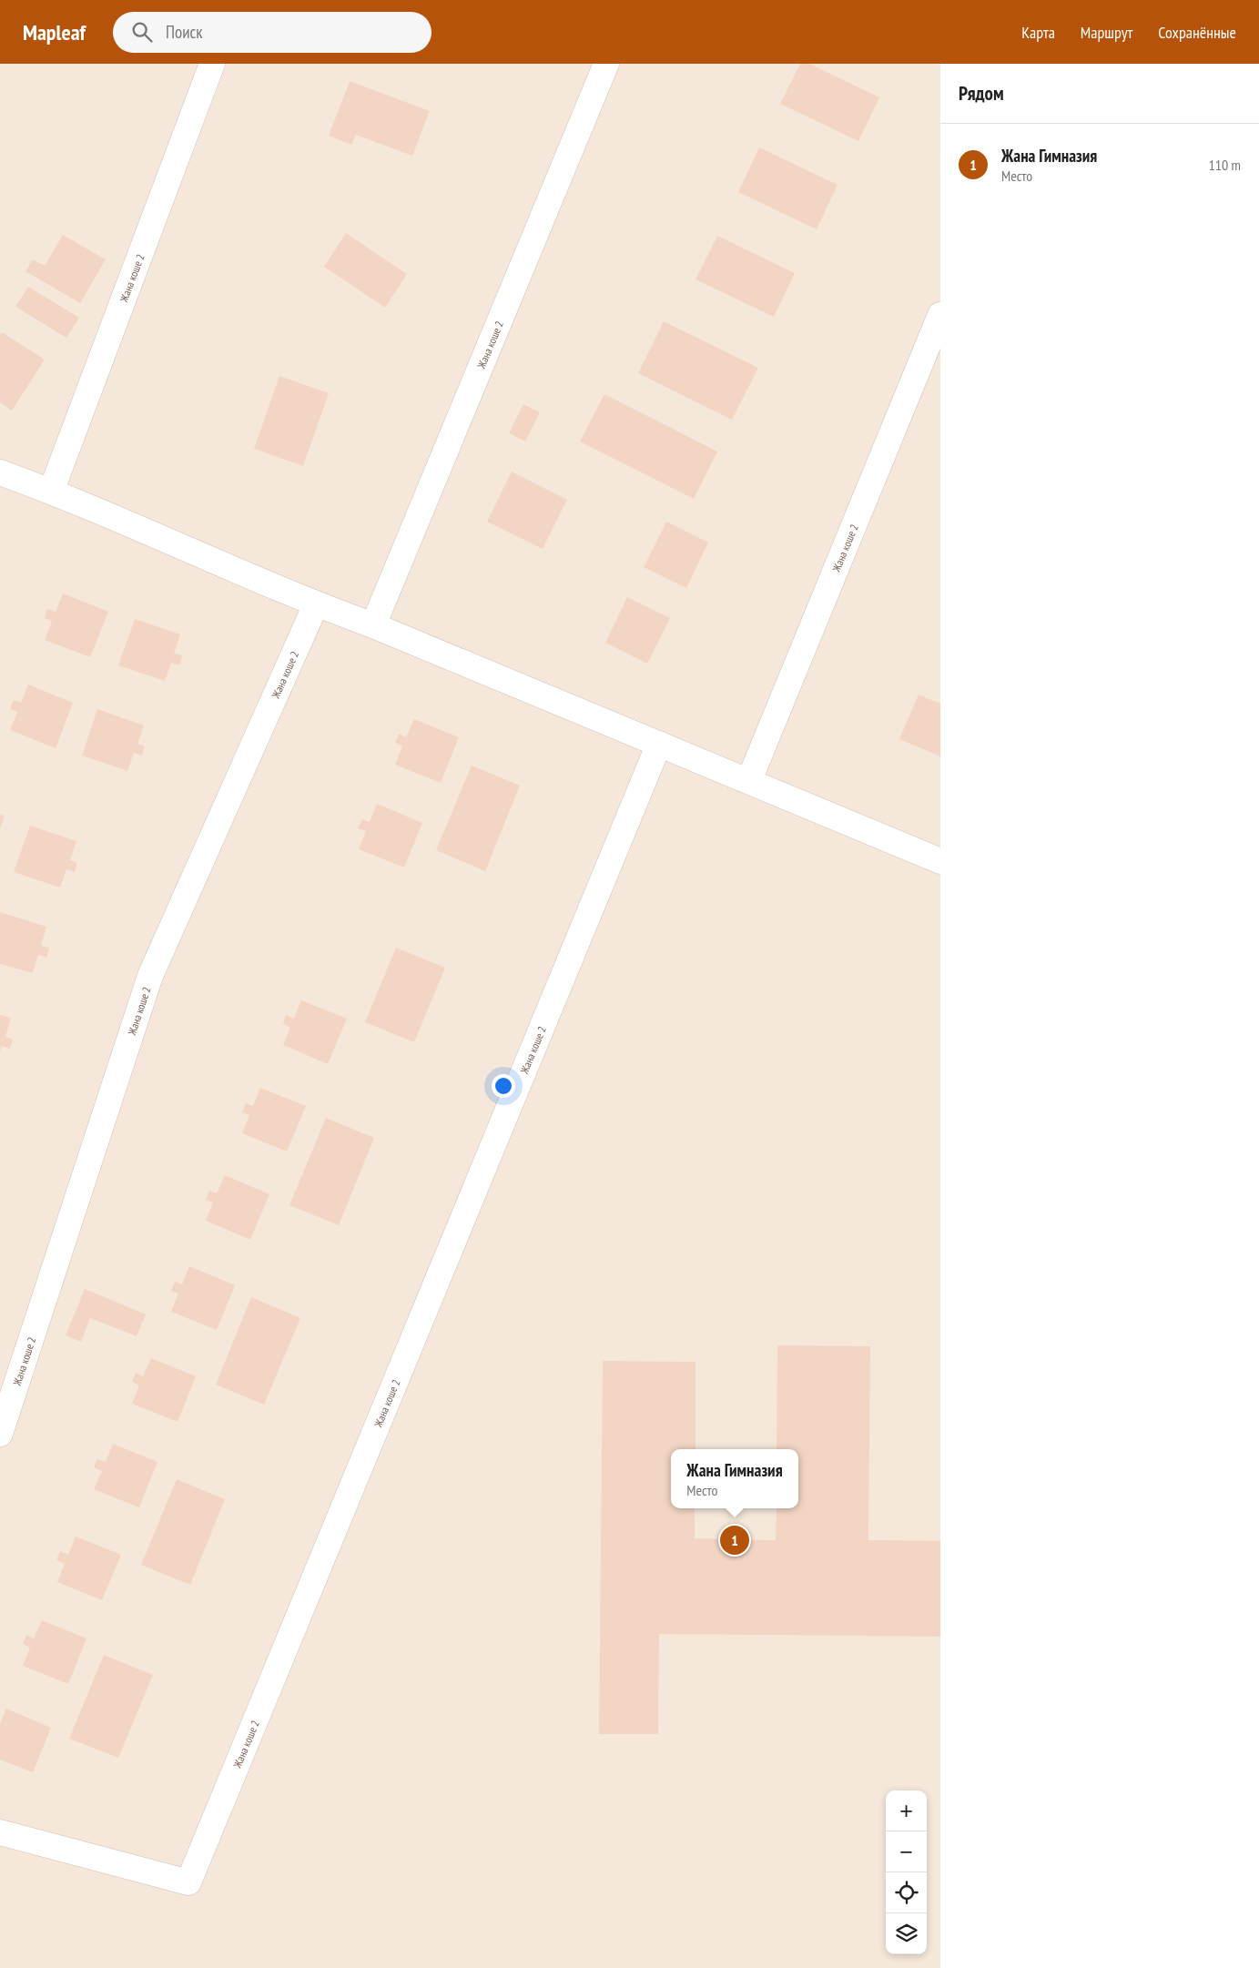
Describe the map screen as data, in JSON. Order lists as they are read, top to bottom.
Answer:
{
  "streets": {
    "street": ["Жана коше 2"]
  },
  "page": {
    "header": "Mapleaf",
    "search": "Поиск",
    "nav": ["Карта", "Маршрут", "Сохранённые"],
    "heading": "Рядом",
    "list": [
      {
        "mark": "1",
        "name": "Жана Гимназия",
        "note": "Место",
        "value": "110 m"
      }
    ],
    "popup": ["Жана Гимназия", "Место"],
    "pins": "1",
    "map_buttons": ["+", "−"]
  }
}
